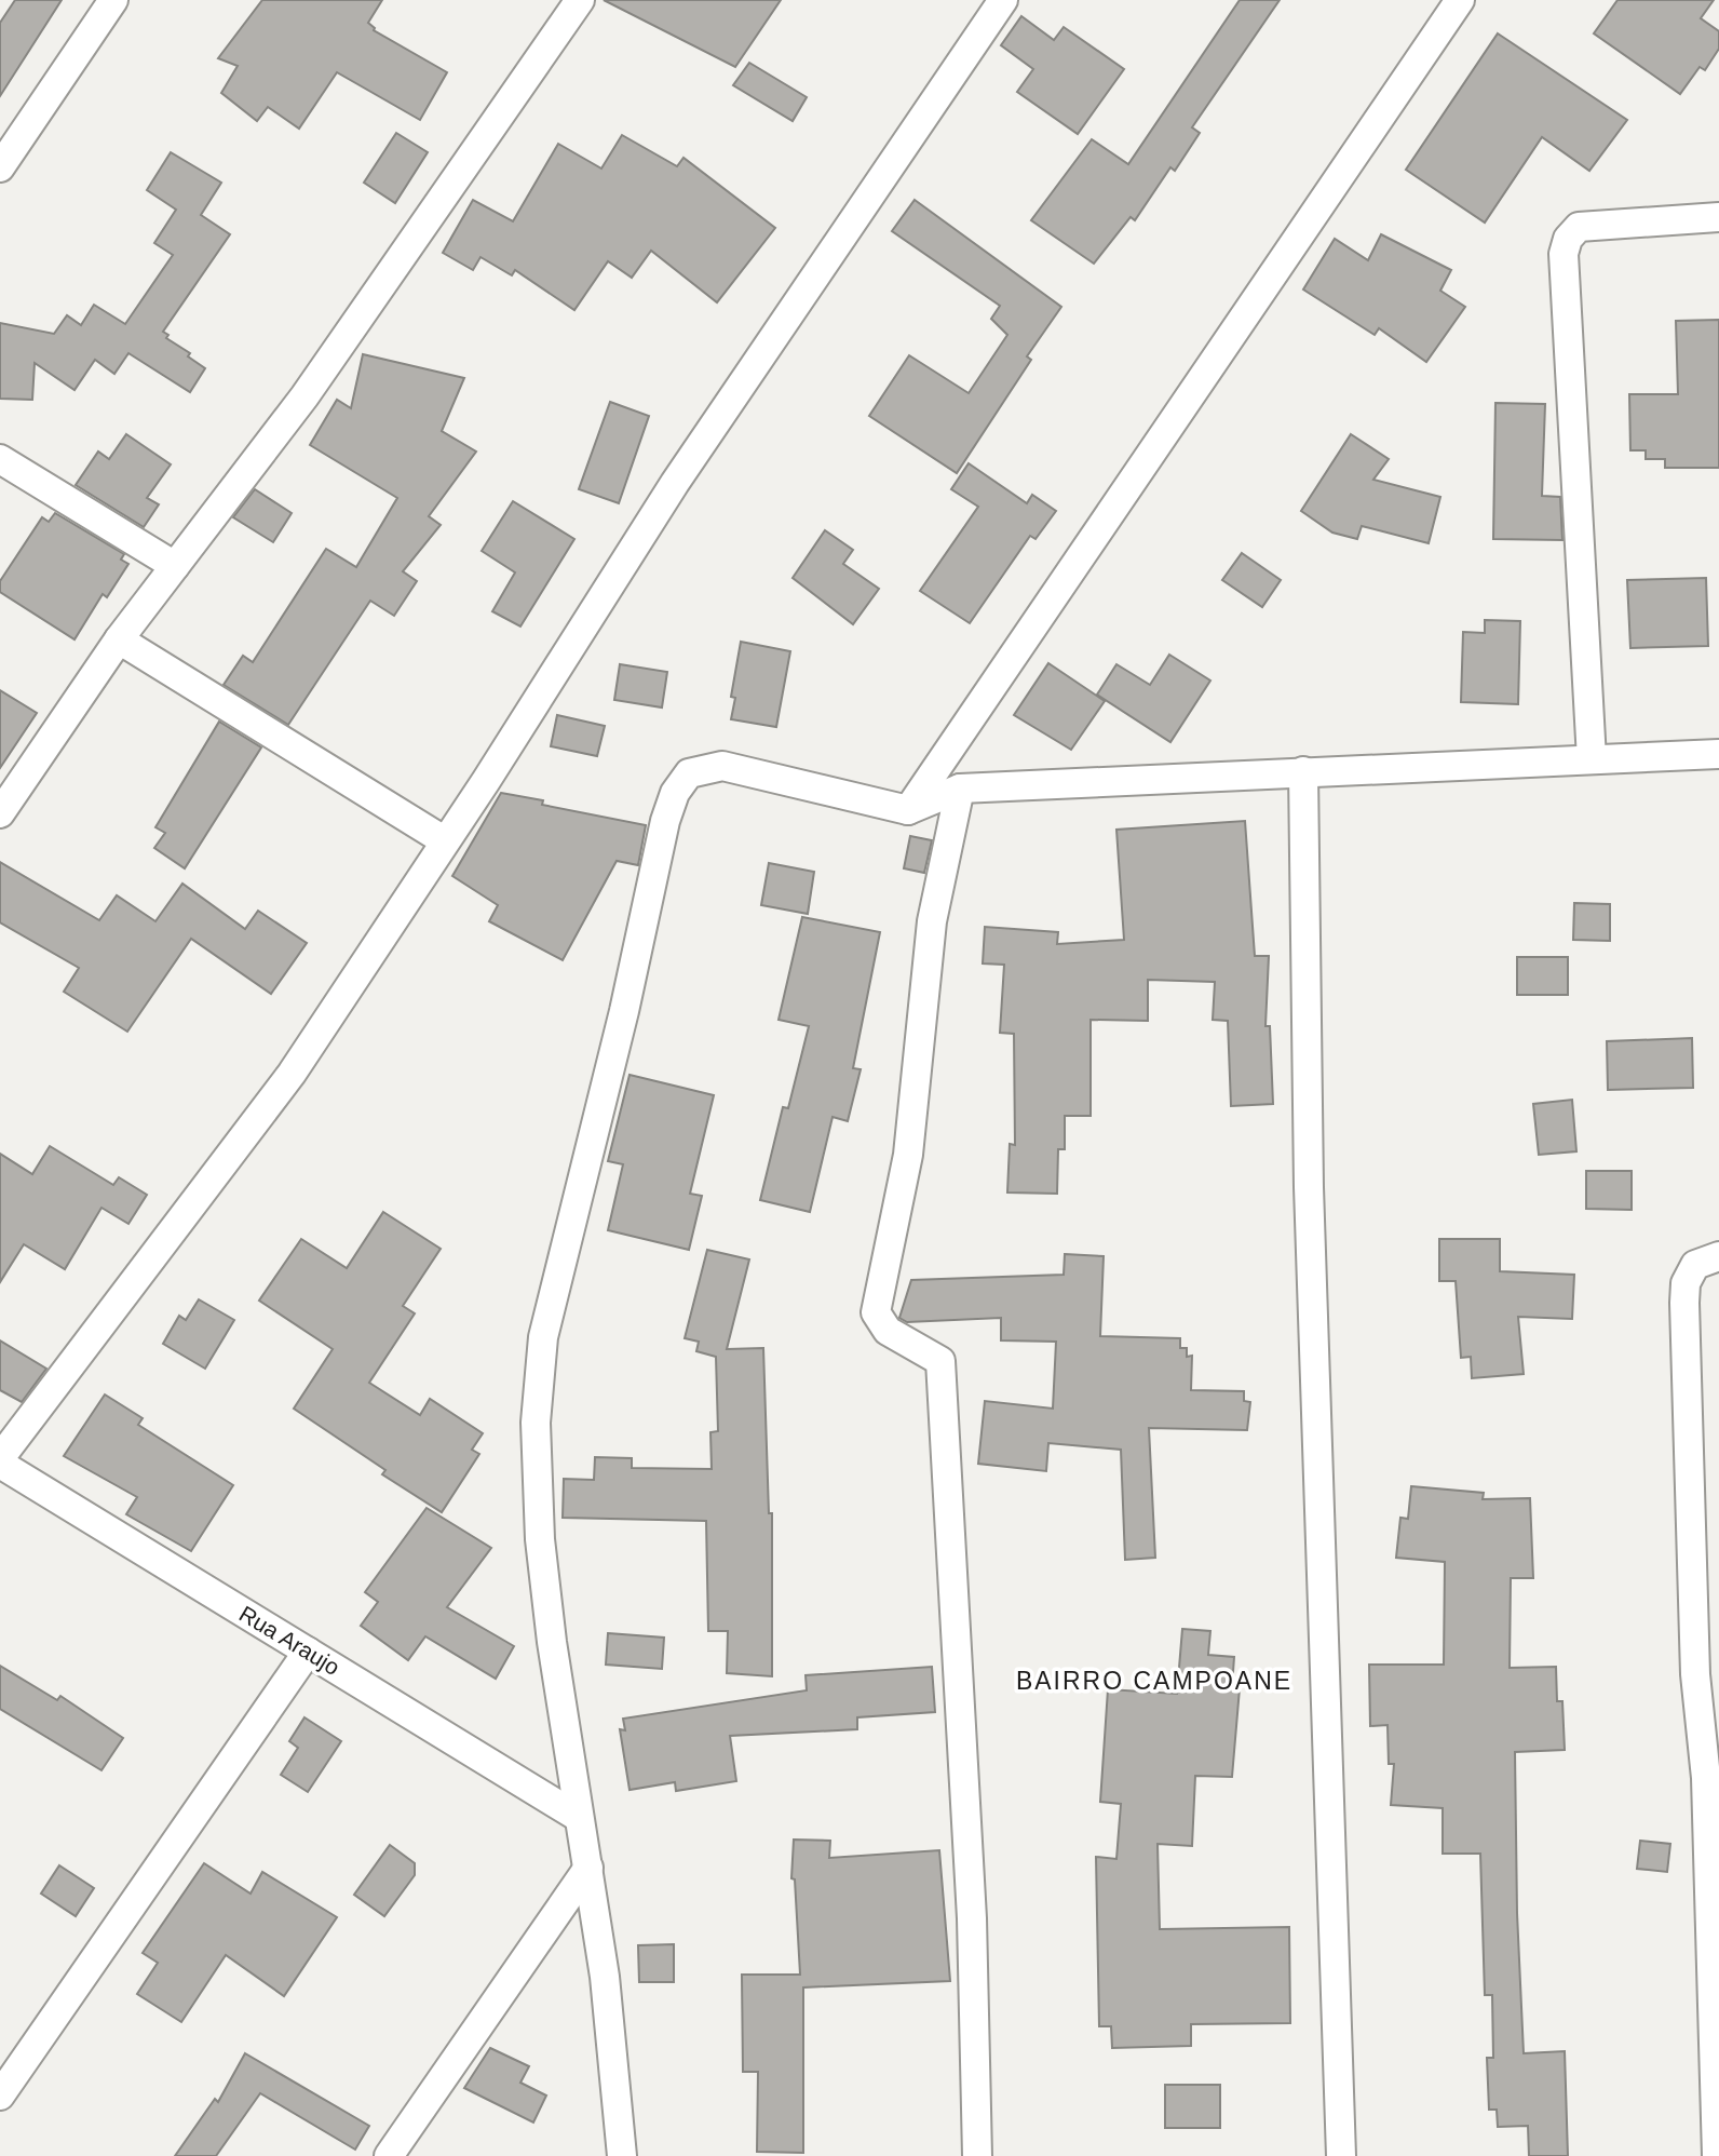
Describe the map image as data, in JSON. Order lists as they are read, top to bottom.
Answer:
{
  "streets": {
    "street": ["Rua Araujo"]
  },
  "districts": ["BAIRRO CAMPOANE"]
}
